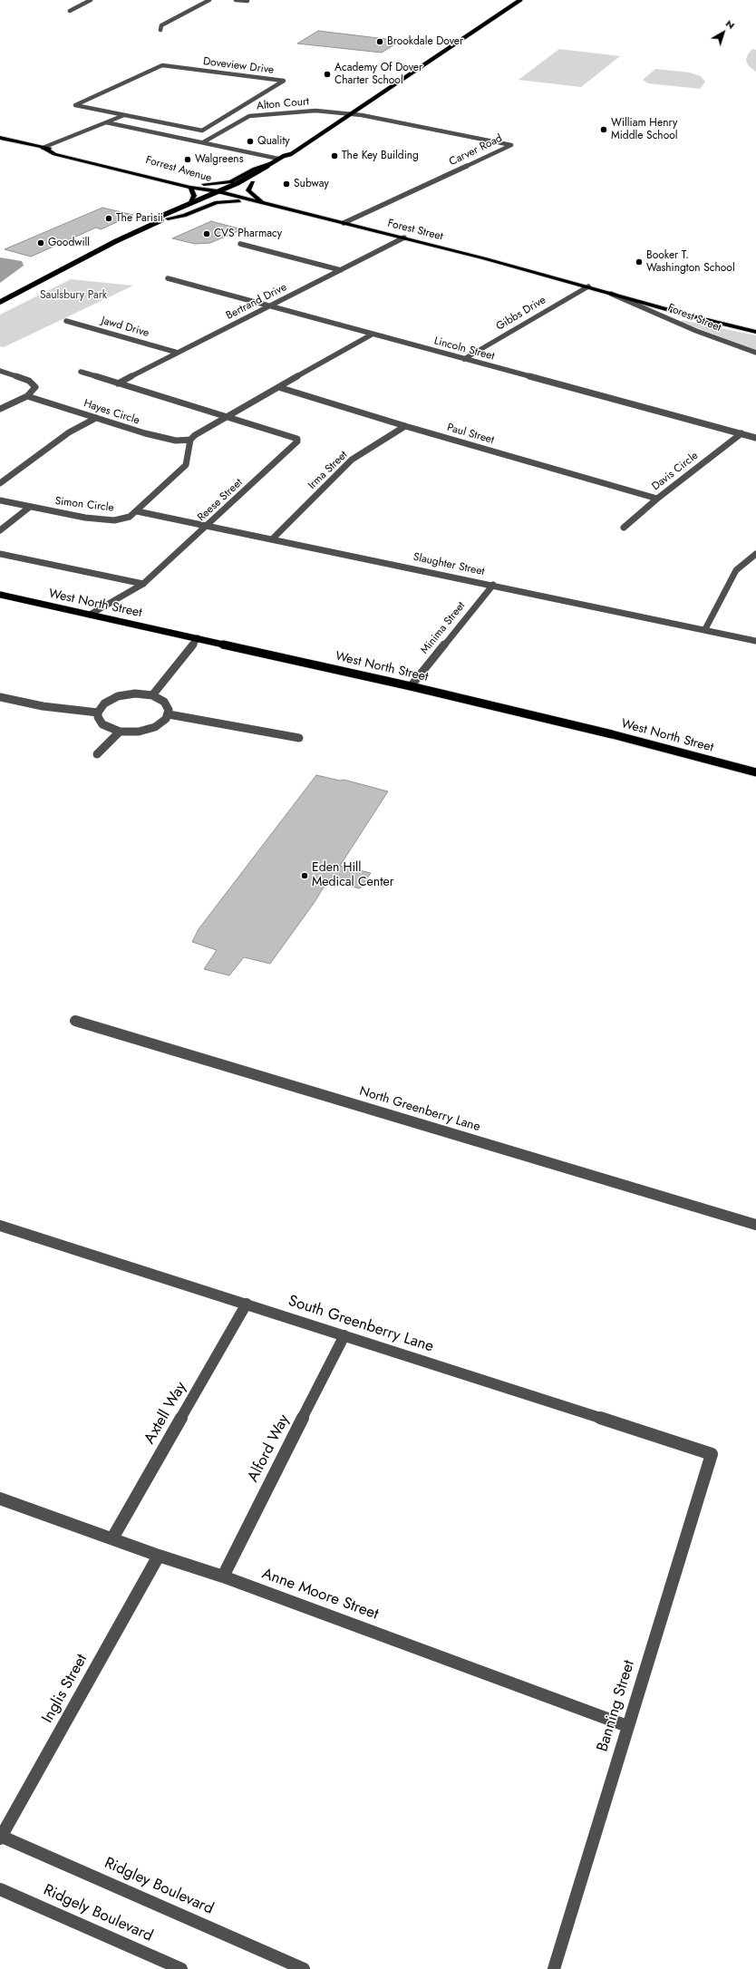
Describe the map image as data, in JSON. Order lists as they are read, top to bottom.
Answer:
{
  "streets": {
    "highway": ["Forrest Avenue", "Forest Street"],
    "main road": ["West North Street"],
    "street": [
      "Doveview Drive",
      "Alton Court",
      "Carver Road",
      "Bertrand Drive",
      "Gibbs Drive",
      "Jawd Drive",
      "Lincoln Street",
      "Hayes Circle",
      "Paul Street",
      "Irma Street",
      "Davis Circle",
      "Reese Street",
      "Simon Circle",
      "Slaughter Street",
      "Minima Street",
      "North Greenberry Lane",
      "South Greenberry Lane",
      "Axtell Way",
      "Alford Way",
      "Anne Moore Street",
      "Inglis Street",
      "Banning Street",
      "Ridgley Boulevard",
      "Ridgely Boulevard"
    ]
  },
  "crossings": [
    ["Alton Court", "Carver Road"],
    ["Carver Road", "Forest Street"],
    ["Forrest Avenue", "Forest Street"],
    ["Forest Street", "Bertrand Drive"],
    ["Forest Street", "Gibbs Drive"],
    ["Bertrand Drive", "Jawd Drive"],
    ["Bertrand Drive", "Lincoln Street"],
    ["Bertrand Drive", "Reese Street"],
    ["Gibbs Drive", "Lincoln Street"],
    ["Lincoln Street", "Davis Circle"],
    ["Hayes Circle", "Simon Circle"],
    ["Paul Street", "Irma Street"],
    ["Paul Street", "Davis Circle"],
    ["Irma Street", "Slaughter Street"],
    ["Reese Street", "Slaughter Street"],
    ["Reese Street", "West North Street"],
    ["Simon Circle", "Slaughter Street"],
    ["Slaughter Street", "Minima Street"],
    ["West North Street", "Minima Street"],
    ["South Greenberry Lane", "Axtell Way"],
    ["South Greenberry Lane", "Alford Way"],
    ["South Greenberry Lane", "Banning Street"],
    ["Axtell Way", "Anne Moore Street"],
    ["Alford Way", "Anne Moore Street"],
    ["Anne Moore Street", "Inglis Street"],
    ["Anne Moore Street", "Banning Street"],
    ["Inglis Street", "Ridgley Boulevard"]
  ],
  "parks": ["Saulsbury Park"],
  "places": [
    "Brookdale Dover",
    "Academy Of Dover Charter School",
    "William Henry Middle School",
    "Quality",
    "The Key Building",
    "Walgreens",
    "Subway",
    "The Parisii",
    "CVS Pharmacy",
    "Goodwill",
    "Booker T. Washington School",
    "Eden Hill Medical Center"
  ],
  "north": "top right"
}
